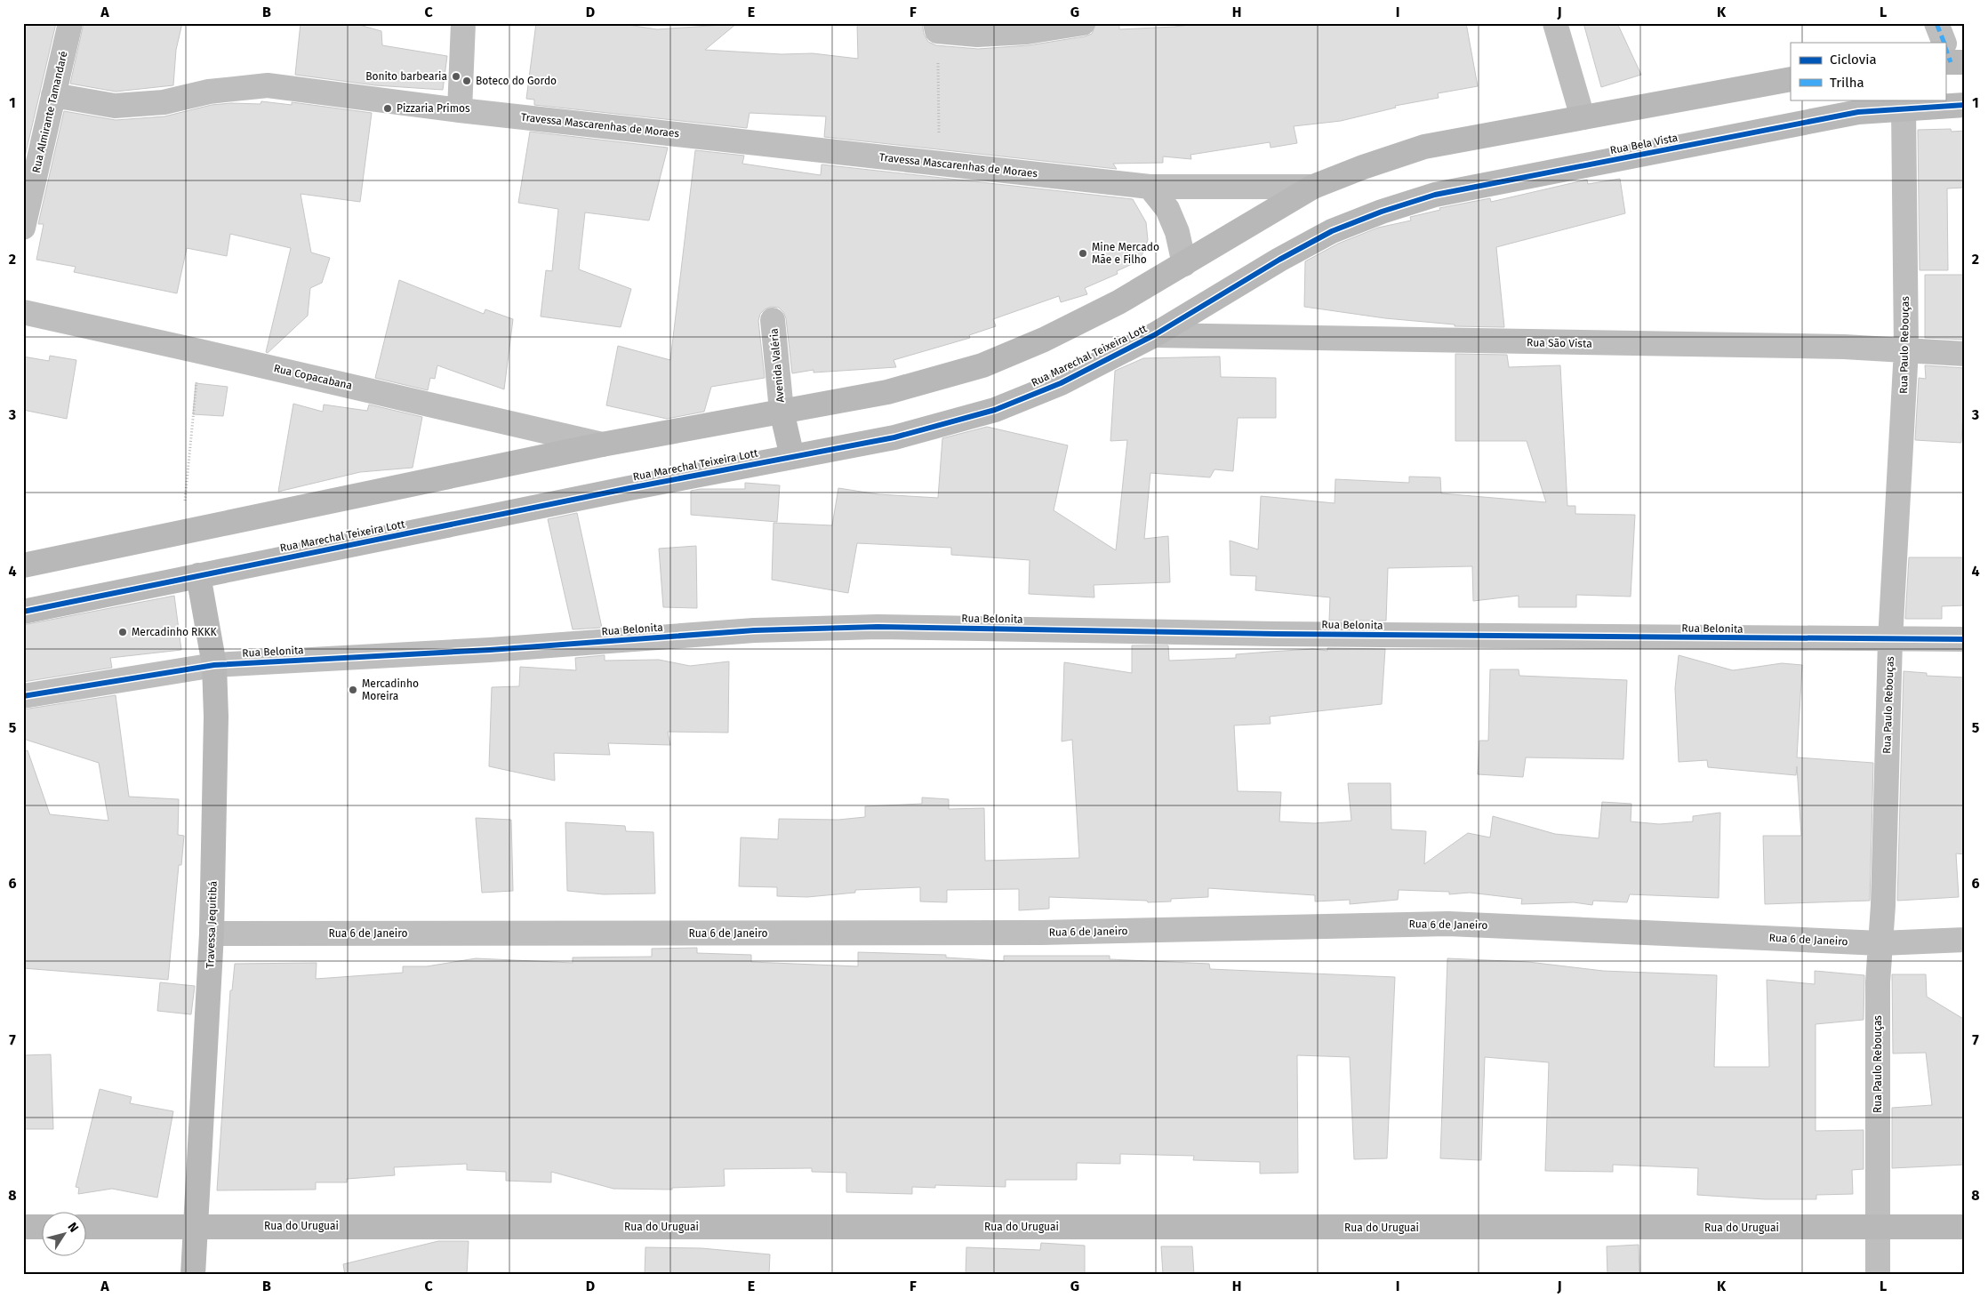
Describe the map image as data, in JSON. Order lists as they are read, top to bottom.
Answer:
{
  "streets": {
    "street": [
      "Rua Almirante Tamandaré",
      "Travessa Mascarenhas de Moraes",
      "Rua Bela Vista",
      "Rua São Vista",
      "Rua Paulo Rebouças",
      "Rua Marechal Teixeira Lott",
      "Avenida Valéria",
      "Rua Copacabana",
      "Rua Belonita",
      "Travessa Jequitibá",
      "Rua 6 de Janeiro",
      "Rua do Uruguai"
    ]
  },
  "crossings": [
    ["Rua Almirante Tamandaré", "Travessa Mascarenhas de Moraes"],
    ["Rua Bela Vista", "Rua Paulo Rebouças"],
    ["Rua Bela Vista", "Rua Marechal Teixeira Lott"],
    ["Rua São Vista", "Rua Paulo Rebouças"],
    ["Rua São Vista", "Rua Marechal Teixeira Lott"],
    ["Rua Paulo Rebouças", "Rua Belonita"],
    ["Rua Paulo Rebouças", "Rua 6 de Janeiro"],
    ["Rua Paulo Rebouças", "Rua do Uruguai"],
    ["Rua Marechal Teixeira Lott", "Travessa Jequitibá"],
    ["Rua Belonita", "Travessa Jequitibá"],
    ["Travessa Jequitibá", "Rua 6 de Janeiro"],
    ["Travessa Jequitibá", "Rua do Uruguai"]
  ],
  "places": [
    "Bonito barbearia",
    "Boteco do Gordo",
    "Pizzaria Primos",
    "Mine Mercado Mãe e Filho",
    "Mercadinho RKKK",
    "Mercadinho Moreira"
  ],
  "legend": ["Ciclovia", "Trilha"],
  "north": "top right",
  "grid": {
    "columns": [
      "A",
      "B",
      "C",
      "D",
      "E",
      "F",
      "G",
      "H",
      "I",
      "J",
      "K",
      "L"
    ],
    "rows": [
      "1",
      "2",
      "3",
      "4",
      "5",
      "6",
      "7",
      "8"
    ]
  }
}
